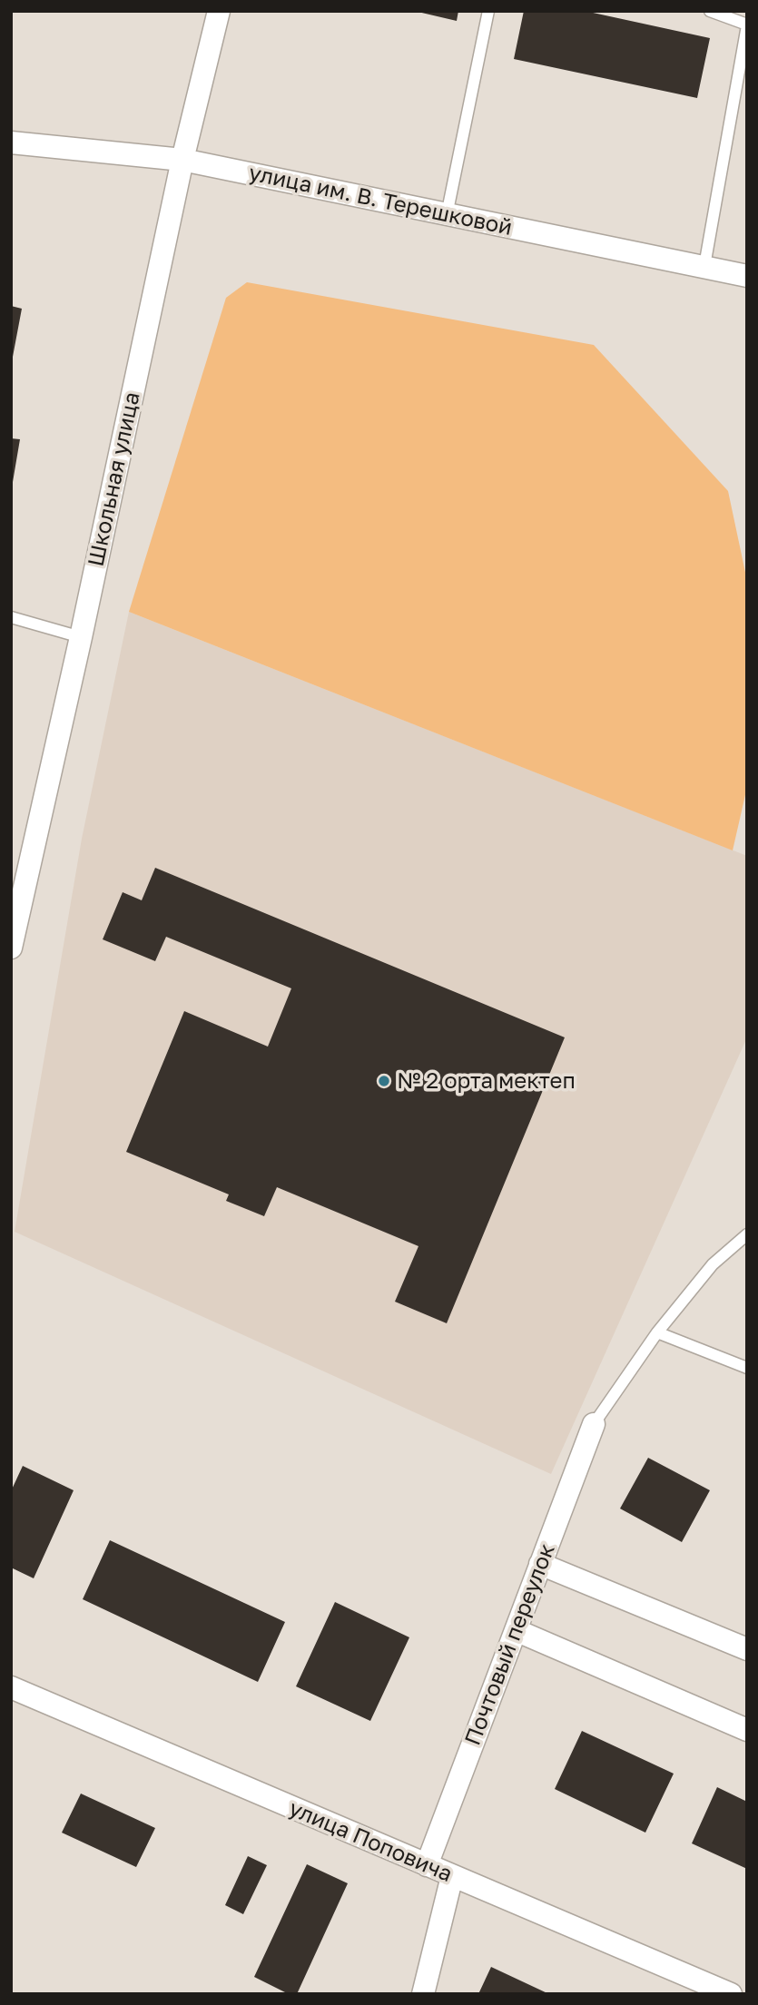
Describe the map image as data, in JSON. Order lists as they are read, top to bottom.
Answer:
{
  "streets": {
    "street": [
      "улица им. В. Терешковой",
      "Школьная улица",
      "Почтовый переулок",
      "улица Поповича"
    ]
  },
  "crossings": [
    ["улица им. В. Терешковой", "Школьная улица"],
    ["Почтовый переулок", "улица Поповича"]
  ],
  "places": ["№ 2 орта мектеп"]
}
